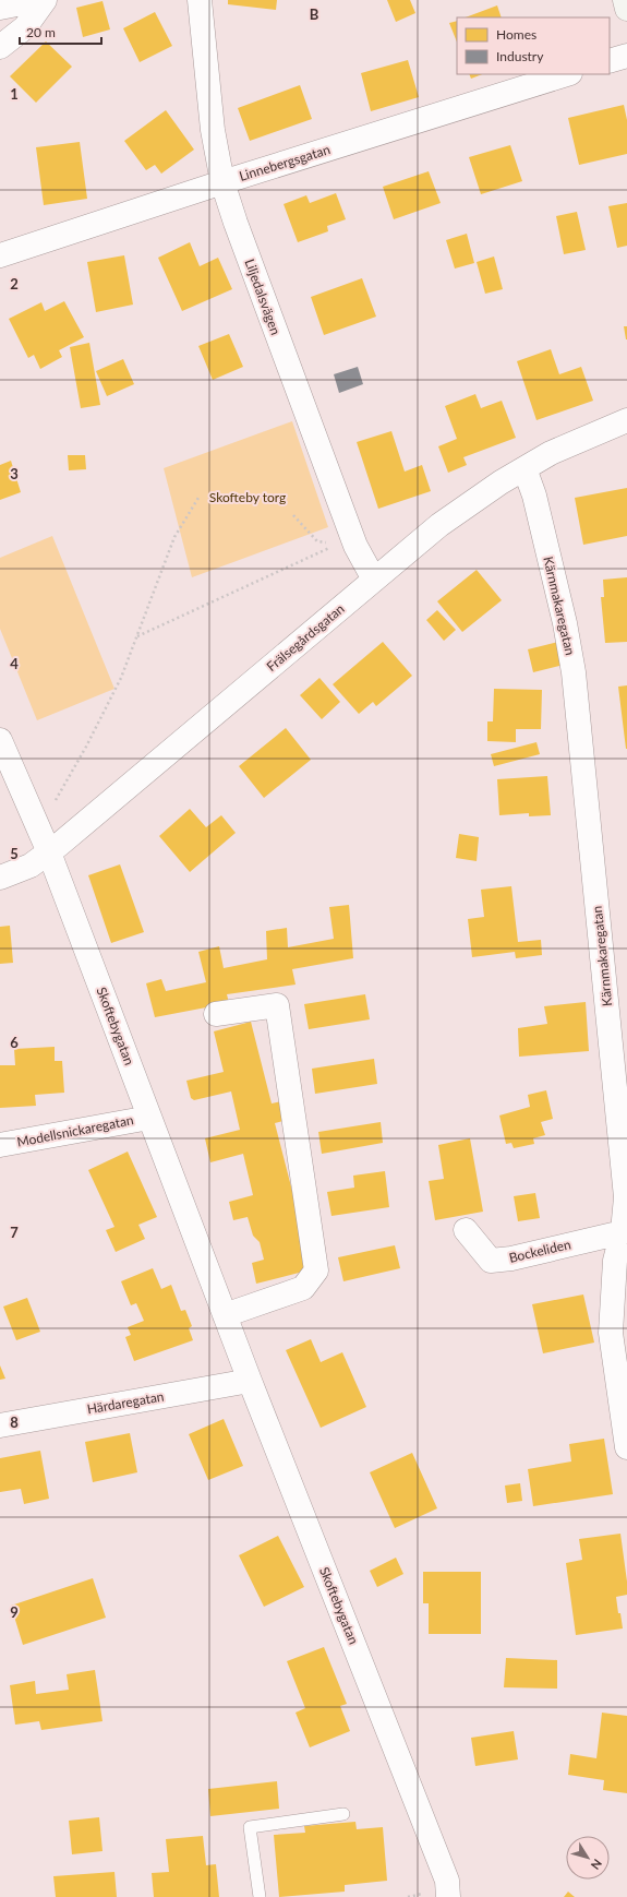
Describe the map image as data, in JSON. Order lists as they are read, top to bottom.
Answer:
{
  "streets": {
    "street": [
      "Linnebergsgatan",
      "Liljedalsvägen",
      "Kärnmakaregatan",
      "Frälsegårdsgatan",
      "Skoftebygatan",
      "Modellsnickaregatan",
      "Bockeliden",
      "Härdaregatan"
    ]
  },
  "crossings": [
    ["Linnebergsgatan", "Liljedalsvägen"],
    ["Liljedalsvägen", "Frälsegårdsgatan"],
    ["Kärnmakaregatan", "Frälsegårdsgatan"],
    ["Kärnmakaregatan", "Bockeliden"],
    ["Frälsegårdsgatan", "Skoftebygatan"],
    ["Skoftebygatan", "Modellsnickaregatan"],
    ["Skoftebygatan", "Härdaregatan"]
  ],
  "parks": ["Skofteby torg"],
  "legend": ["Homes", "Industry"],
  "scale_bar": "20 m",
  "north": "bottom right",
  "grid": {
    "columns": ["B"],
    "rows": [
      "1",
      "2",
      "3",
      "4",
      "5",
      "6",
      "7",
      "8",
      "9"
    ]
  }
}
